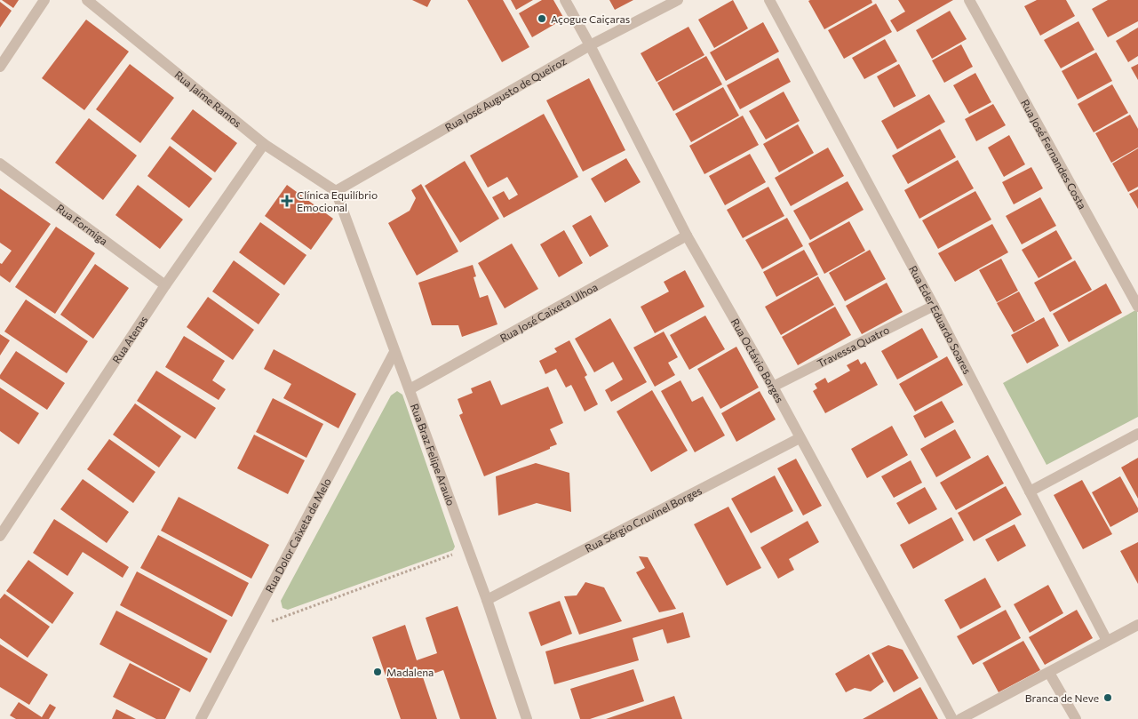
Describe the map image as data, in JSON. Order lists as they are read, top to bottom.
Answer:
{
  "streets": {
    "street": [
      "Rua José Augusto de Queiroz",
      "Rua Jaime Ramos",
      "Rua José Fernandes Costa",
      "Rua Formiga",
      "Rua José Caixeta Ulhoa",
      "Rua Eder Eduardo Soares",
      "Rua Atenas",
      "Travessa Quatro",
      "Rua Octávio Borges",
      "Rua Braz Felipe Araulo",
      "Rua Sérgio Cruvinel Borges",
      "Rua Dolor Caixeta de Melo"
    ]
  },
  "crossings": [
    ["Rua José Augusto de Queiroz", "Rua Jaime Ramos"],
    ["Rua José Augusto de Queiroz", "Rua Octávio Borges"],
    ["Rua José Augusto de Queiroz", "Rua Braz Felipe Araulo"],
    ["Rua Jaime Ramos", "Rua Atenas"],
    ["Rua Jaime Ramos", "Rua Braz Felipe Araulo"],
    ["Rua Formiga", "Rua Atenas"],
    ["Rua José Caixeta Ulhoa", "Rua Octávio Borges"],
    ["Rua José Caixeta Ulhoa", "Rua Braz Felipe Araulo"],
    ["Rua Eder Eduardo Soares", "Travessa Quatro"],
    ["Travessa Quatro", "Rua Octávio Borges"],
    ["Rua Octávio Borges", "Rua Sérgio Cruvinel Borges"],
    ["Rua Braz Felipe Araulo", "Rua Sérgio Cruvinel Borges"],
    ["Rua Braz Felipe Araulo", "Rua Dolor Caixeta de Melo"]
  ],
  "places": {
    "other": ["Açogue Caiçaras", "Madalena", "Branca de Neve"],
    "health": ["Clínica Equilíbrio Emocional"]
  }
}
